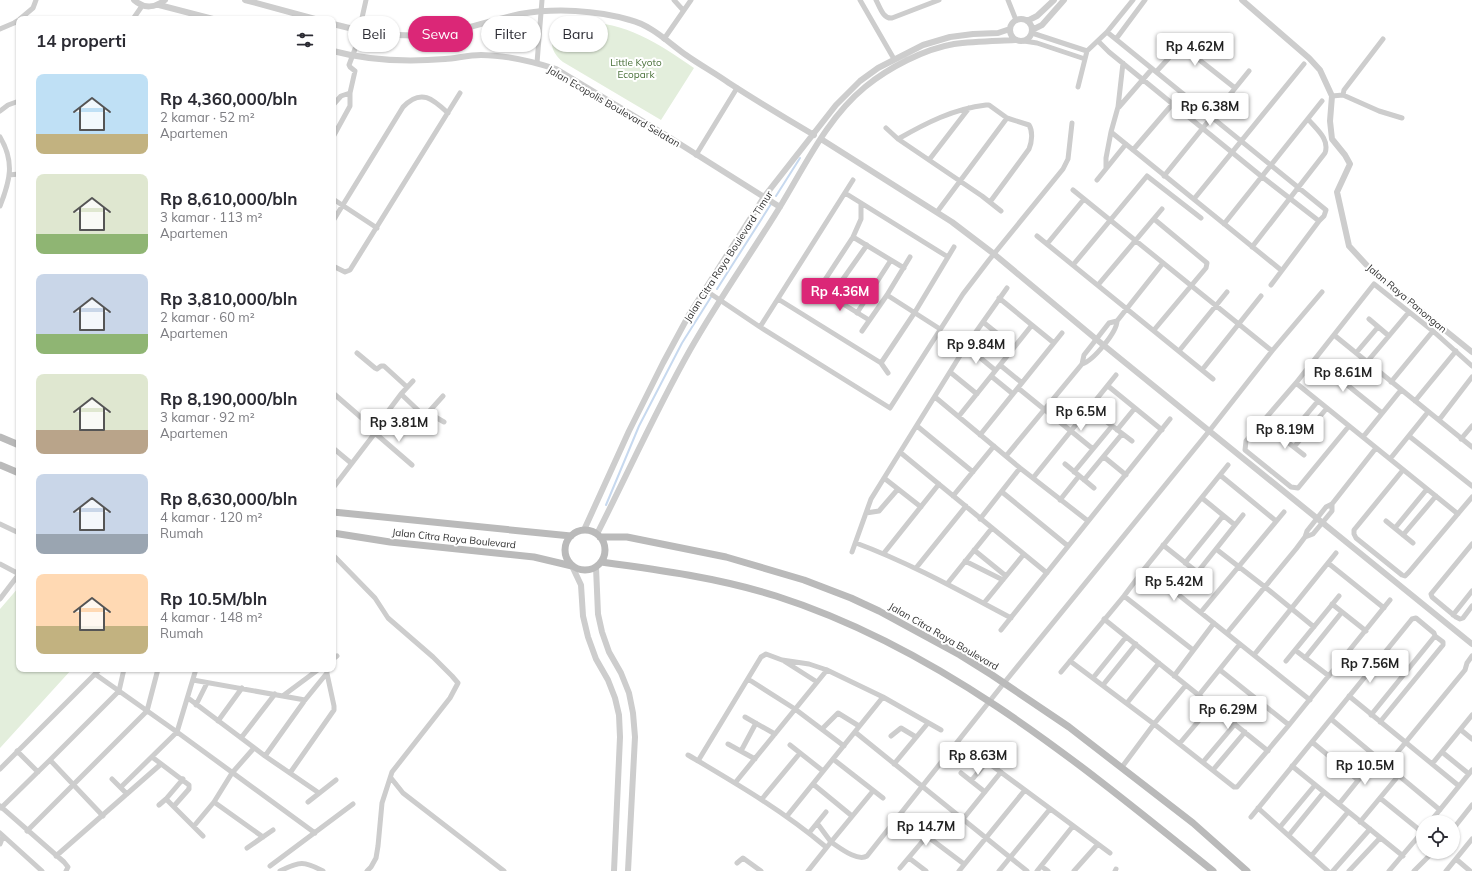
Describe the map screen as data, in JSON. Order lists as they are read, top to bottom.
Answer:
{
  "streets": {
    "main road": ["Jalan Citra Raya Boulevard"],
    "street": ["Jalan Ecopolis Boulevard Selatan", "Jalan Citra Raya Boulevard Timur", "Jalan Raya Panongan"]
  },
  "crossings": [
    ["Jalan Ecopolis Boulevard Selatan", "Jalan Citra Raya Boulevard Timur"],
    ["Jalan Citra Raya Boulevard Timur", "Jalan Citra Raya Boulevard"]
  ],
  "parks": ["Little Kyoto Ecopark"],
  "page": {
    "chip": [
      "Beli",
      "Sewa",
      "Filter",
      "Baru"
    ],
    "heading": "14 properti",
    "price": [
      "Rp 4.62M",
      "Rp 6.38M",
      "Rp 4.36M",
      "Rp 9.84M",
      "Rp 8.61M",
      "Rp 6.5M",
      "Rp 3.81M",
      "Rp 8.19M",
      "Rp 5.42M",
      "Rp 7.56M",
      "Rp 6.29M",
      "Rp 8.63M",
      "Rp 10.5M",
      "Rp 14.7M"
    ],
    "list": [
      {
        "name": "Rp 4,360,000/bln",
        "note": "2 kamar · 52 m² · Apartemen"
      },
      {
        "name": "Rp 8,610,000/bln",
        "note": "3 kamar · 113 m² · Apartemen"
      },
      {
        "name": "Rp 3,810,000/bln",
        "note": "2 kamar · 60 m² · Apartemen"
      },
      {
        "name": "Rp 8,190,000/bln",
        "note": "3 kamar · 92 m² · Apartemen"
      },
      {
        "name": "Rp 8,630,000/bln",
        "note": "4 kamar · 120 m² · Rumah"
      },
      {
        "name": "Rp 10.5M/bln",
        "note": "4 kamar · 148 m² · Rumah"
      }
    ]
  }
}
